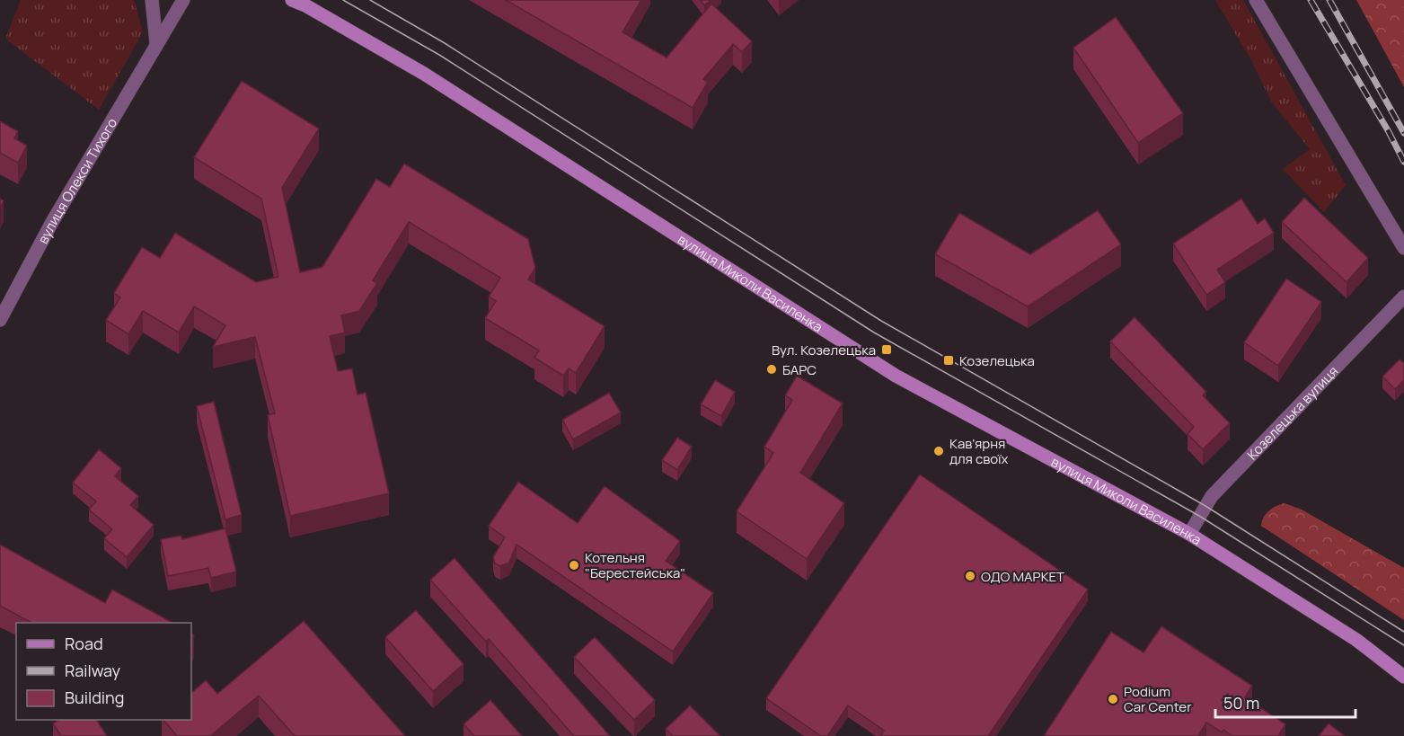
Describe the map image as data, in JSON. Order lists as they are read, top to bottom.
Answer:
{
  "streets": {
    "main road": ["вулиця Миколи Василенка"],
    "street": ["вулиця Олекси Тихого", "Козелецька вулиця"]
  },
  "crossings": [
    ["вулиця Миколи Василенка", "Козелецька вулиця"]
  ],
  "places": {
    "transit": ["Вул. Козелецька", "Козелецька"],
    "other": [
      "БАРС",
      "Кав'ярня для своїх",
      "Котельня \"Берестейська\"",
      "ОДО МАРКЕТ",
      "Podium Car Center"
    ]
  },
  "legend": ["Road", "Railway", "Building"],
  "scale_bar": "50 m"
}
